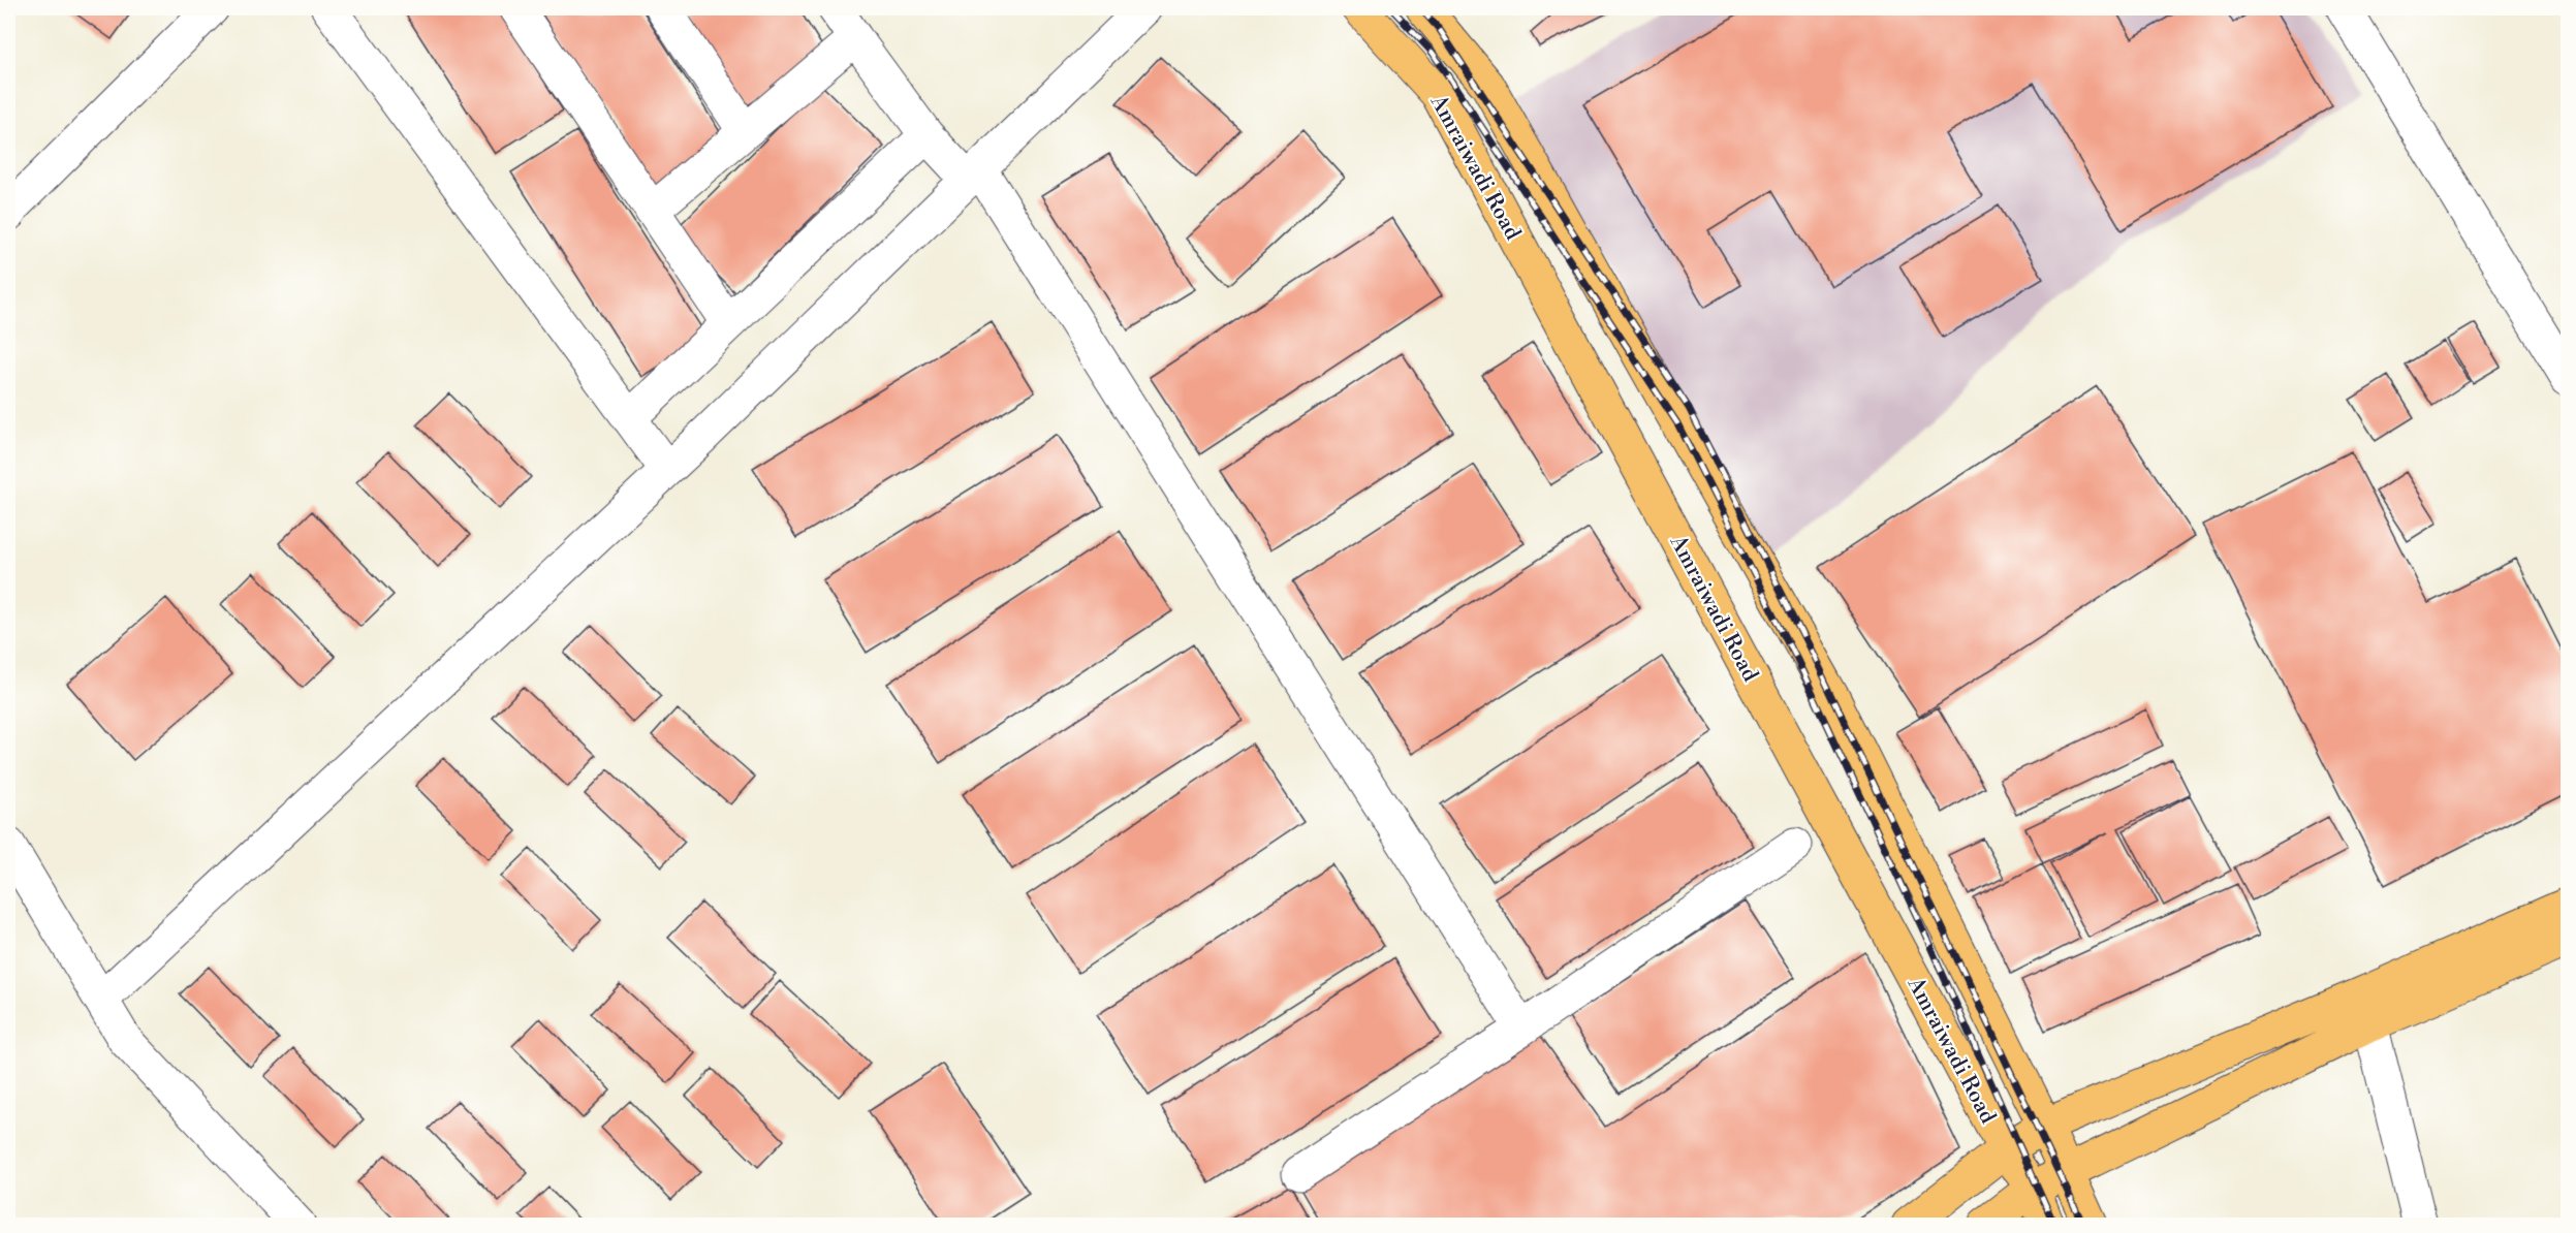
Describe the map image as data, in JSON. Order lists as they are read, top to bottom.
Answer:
{
  "streets": {
    "main road": ["Amraiwadi Road"]
  }
}
